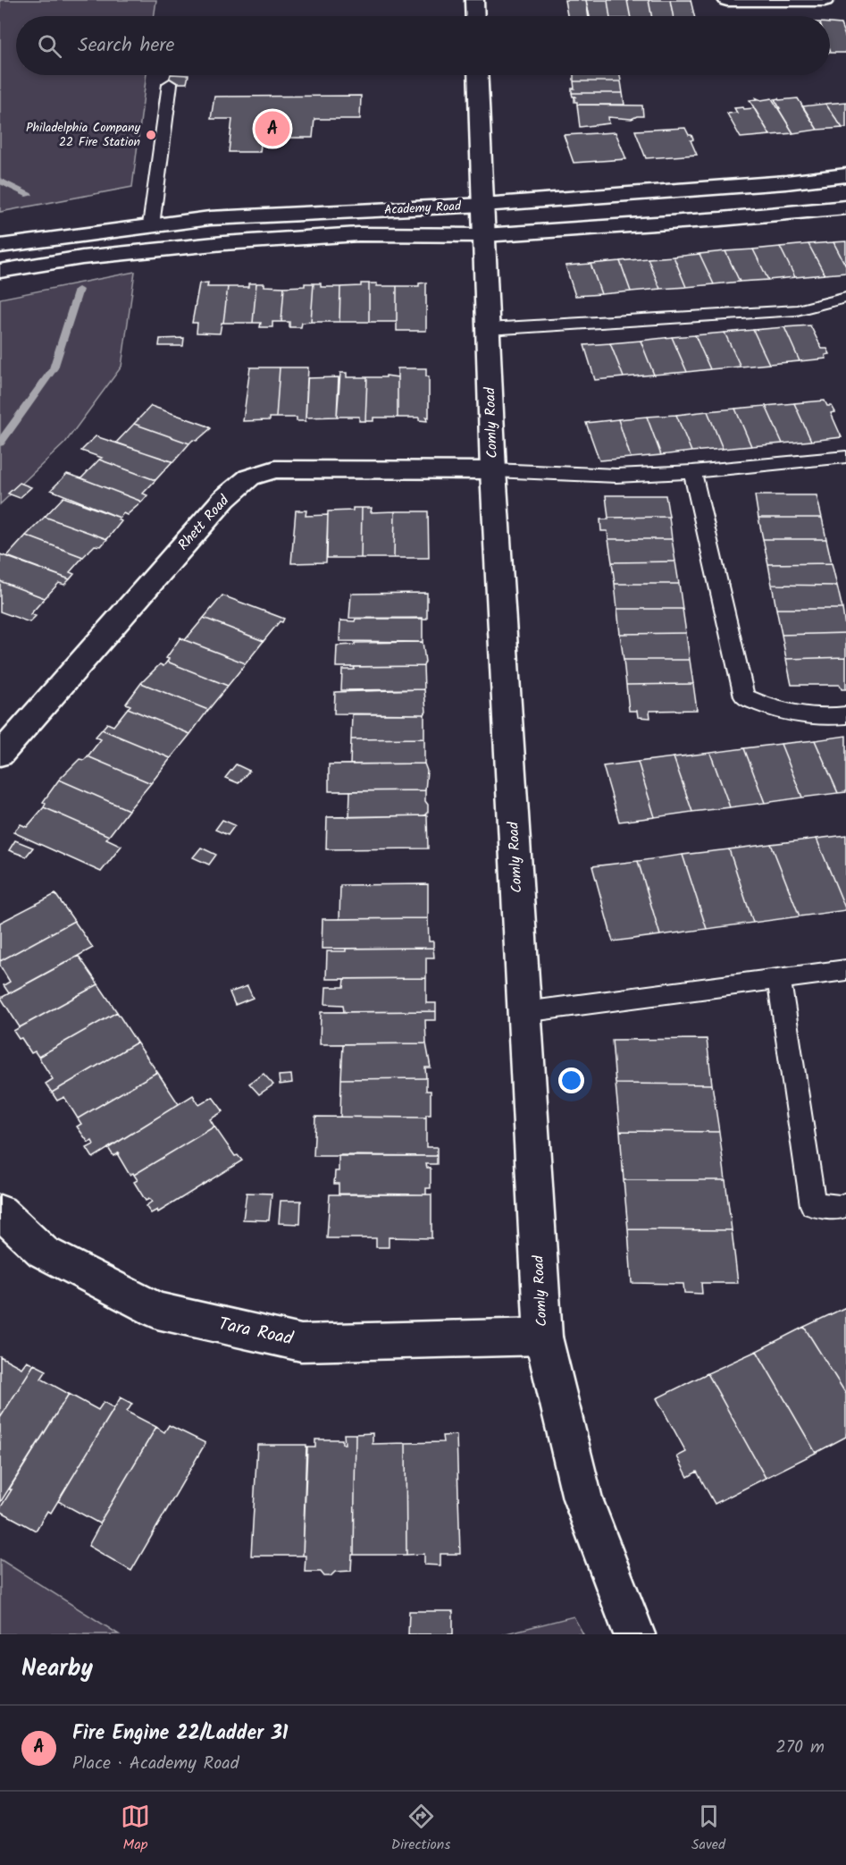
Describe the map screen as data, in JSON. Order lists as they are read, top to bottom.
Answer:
{
  "streets": {
    "street": [
      "Academy Road",
      "Comly Road",
      "Rhett Road",
      "Tara Road"
    ]
  },
  "crossings": [
    ["Academy Road", "Comly Road"],
    ["Comly Road", "Rhett Road"],
    ["Comly Road", "Tara Road"]
  ],
  "places": ["Philadelphia Company 22 Fire Station"],
  "page": {
    "search": "Search here",
    "pins": "A",
    "heading": "Nearby",
    "list": [
      {
        "mark": "A",
        "name": "Fire Engine 22/Ladder 31",
        "note": "Place · Academy Road",
        "value": "270 m"
      }
    ],
    "nav": ["Map", "Directions", "Saved"]
  }
}
